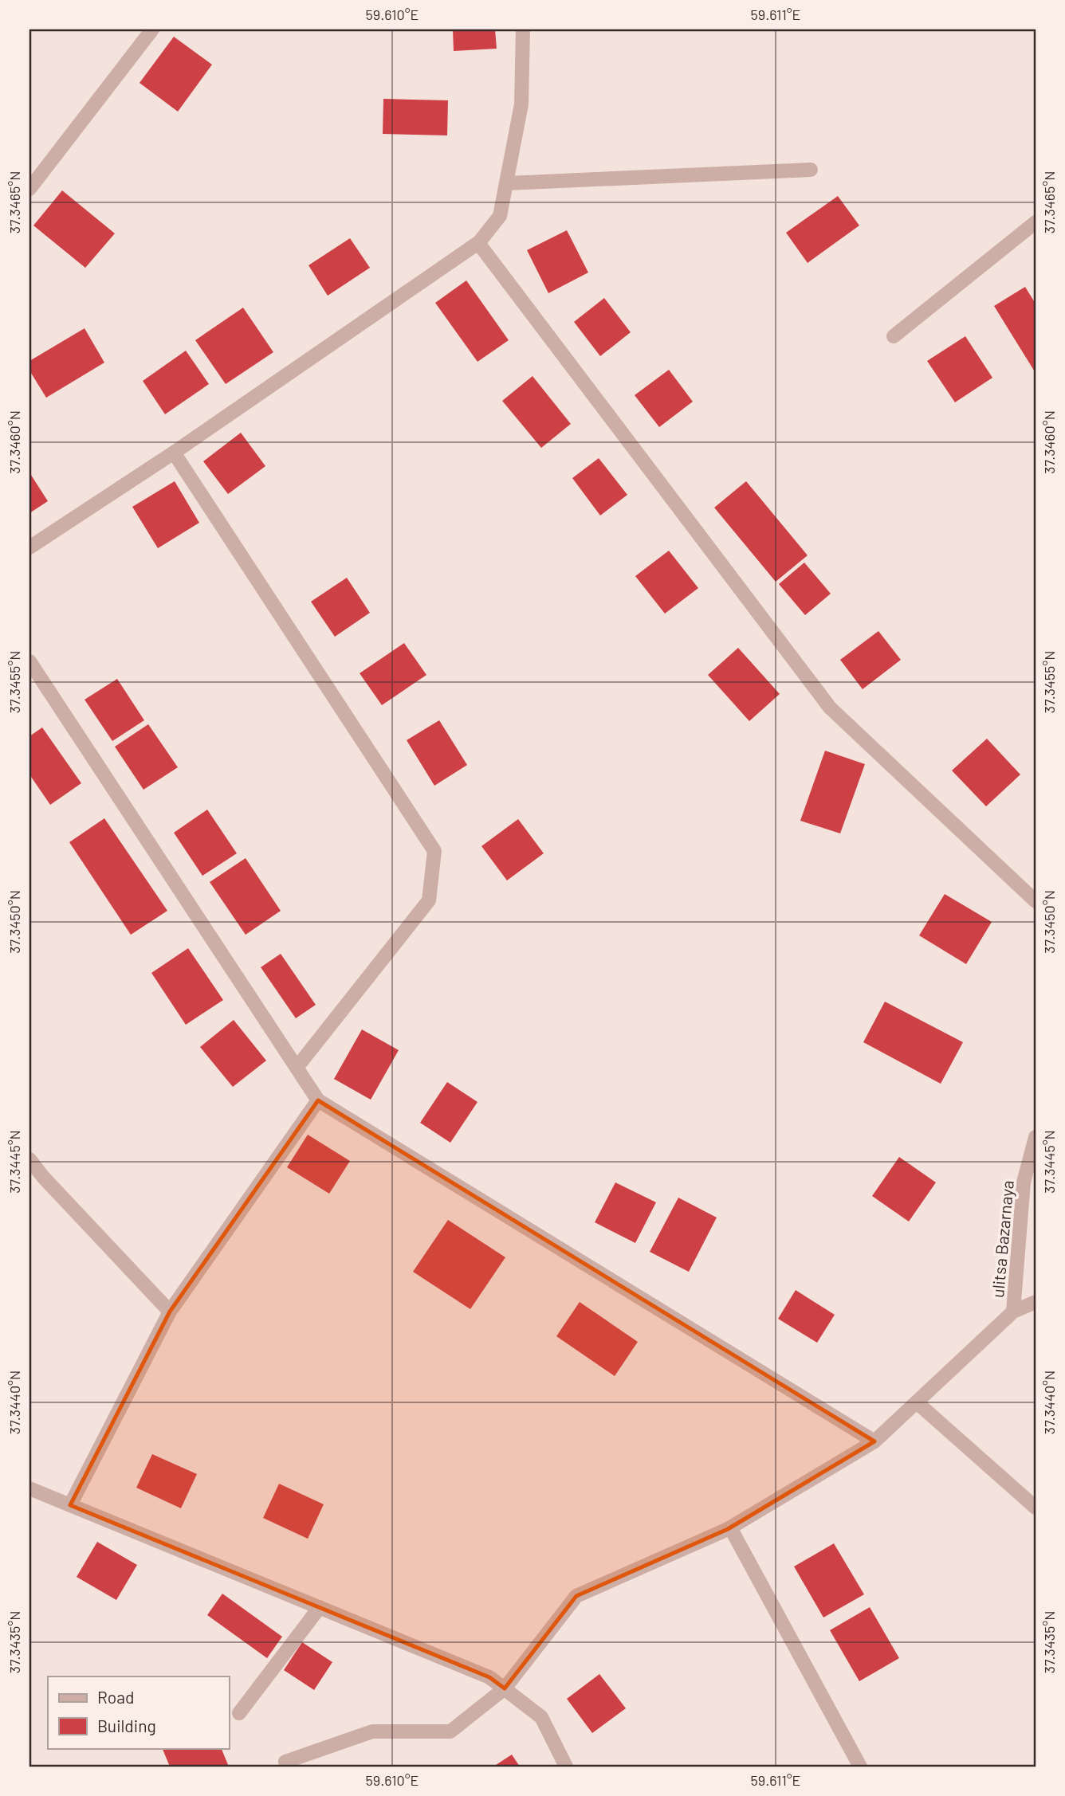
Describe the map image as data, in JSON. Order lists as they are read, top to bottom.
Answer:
{
  "streets": {
    "street": ["ulitsa Bazarnaya"]
  },
  "legend": ["Road", "Building"],
  "coordinates": [
    "59.610°E",
    "59.611°E",
    "37.3465°N",
    "37.3460°N",
    "37.3455°N",
    "37.3450°N",
    "37.3445°N",
    "37.3440°N",
    "37.3435°N"
  ]
}
